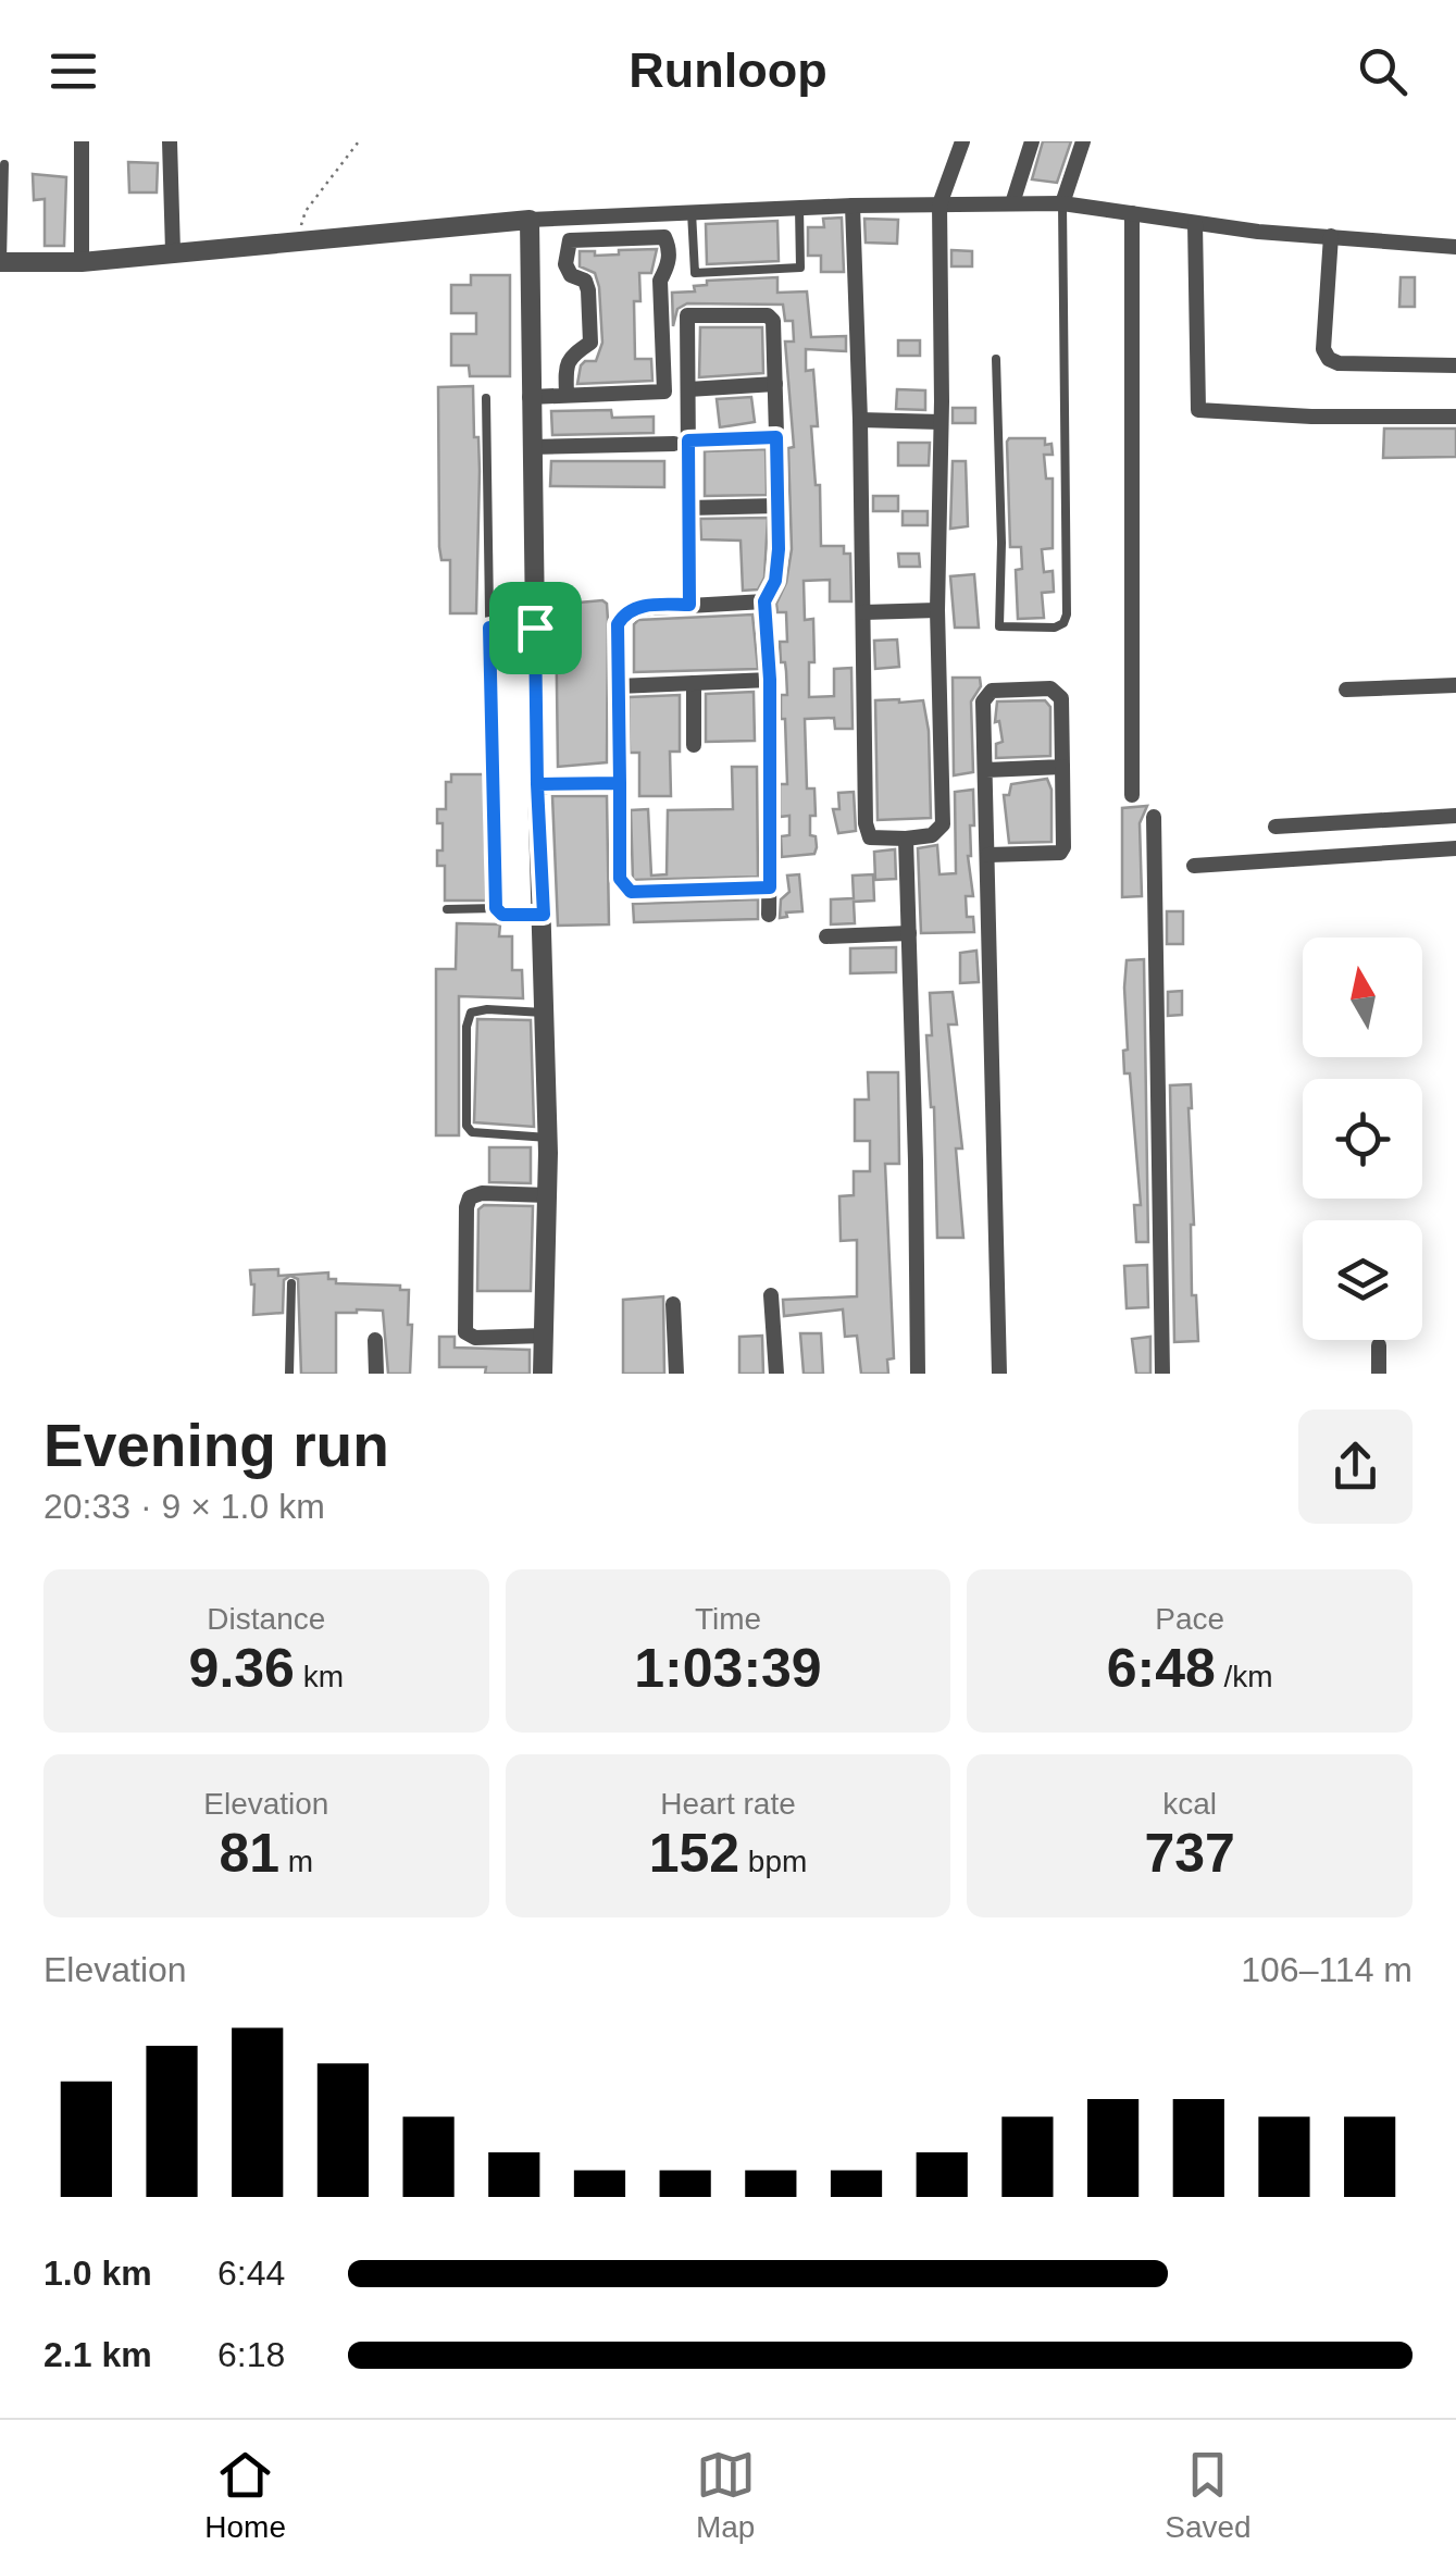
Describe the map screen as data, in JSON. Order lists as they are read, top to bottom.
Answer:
{
  "north": "top",
  "page": {
    "header": "Runloop",
    "heading": ["Evening run", "20:33 · 9 × 1.0 km"],
    "stats": [
      ["Distance", "9.36 km"],
      ["Time", "1:03:39"],
      ["Pace", "6:48 /km"],
      ["Elevation", "81 m"],
      ["Heart rate", "152 bpm"],
      ["kcal", "737"]
    ],
    "chart": ["Elevation", "106–114 m"],
    "list": [
      {
        "name": "1.0 km",
        "note": "6:44"
      },
      {
        "name": "2.1 km",
        "note": "6:18"
      }
    ],
    "tabs": ["Home", "Map", "Saved"]
  }
}
